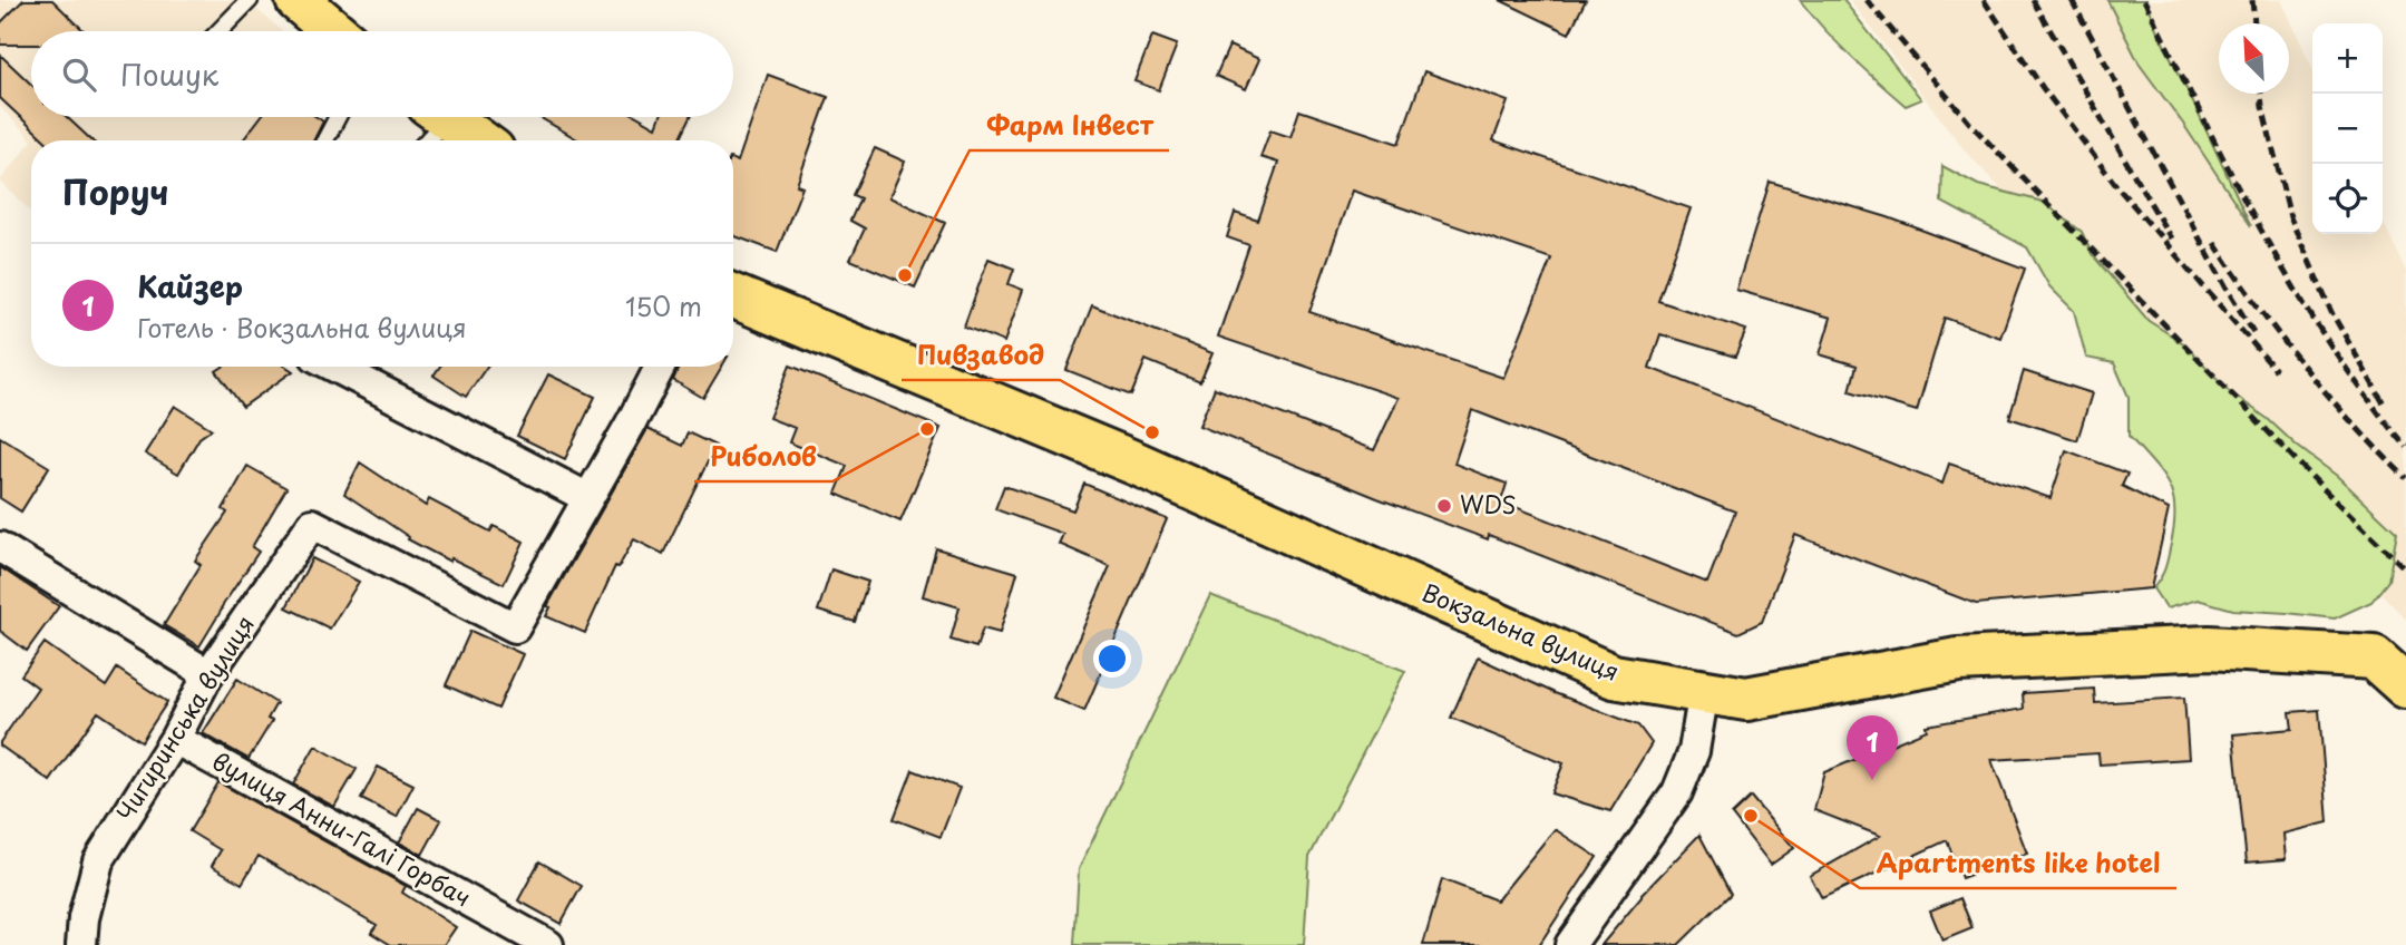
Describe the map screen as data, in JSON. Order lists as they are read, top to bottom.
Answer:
{
  "streets": {
    "main road": ["Вокзальна вулиця"],
    "street": ["Чигиринська вулиця", "вулиця Анни-Галі Горбач"]
  },
  "crossings": [
    ["Чигиринська вулиця", "вулиця Анни-Галі Горбач"]
  ],
  "places": [
    "Фарм Інвест",
    "Риболов",
    "Пивзавод",
    "WDS",
    "Apartments like hotel"
  ],
  "north": "top left",
  "page": {
    "map_buttons": ["+", "−"],
    "search": "Пошук",
    "heading": "Поруч",
    "list": [
      {
        "mark": "1",
        "name": "Кайзер",
        "note": "Готель · Вокзальна вулиця",
        "value": "150 m"
      }
    ],
    "pins": "1"
  }
}
